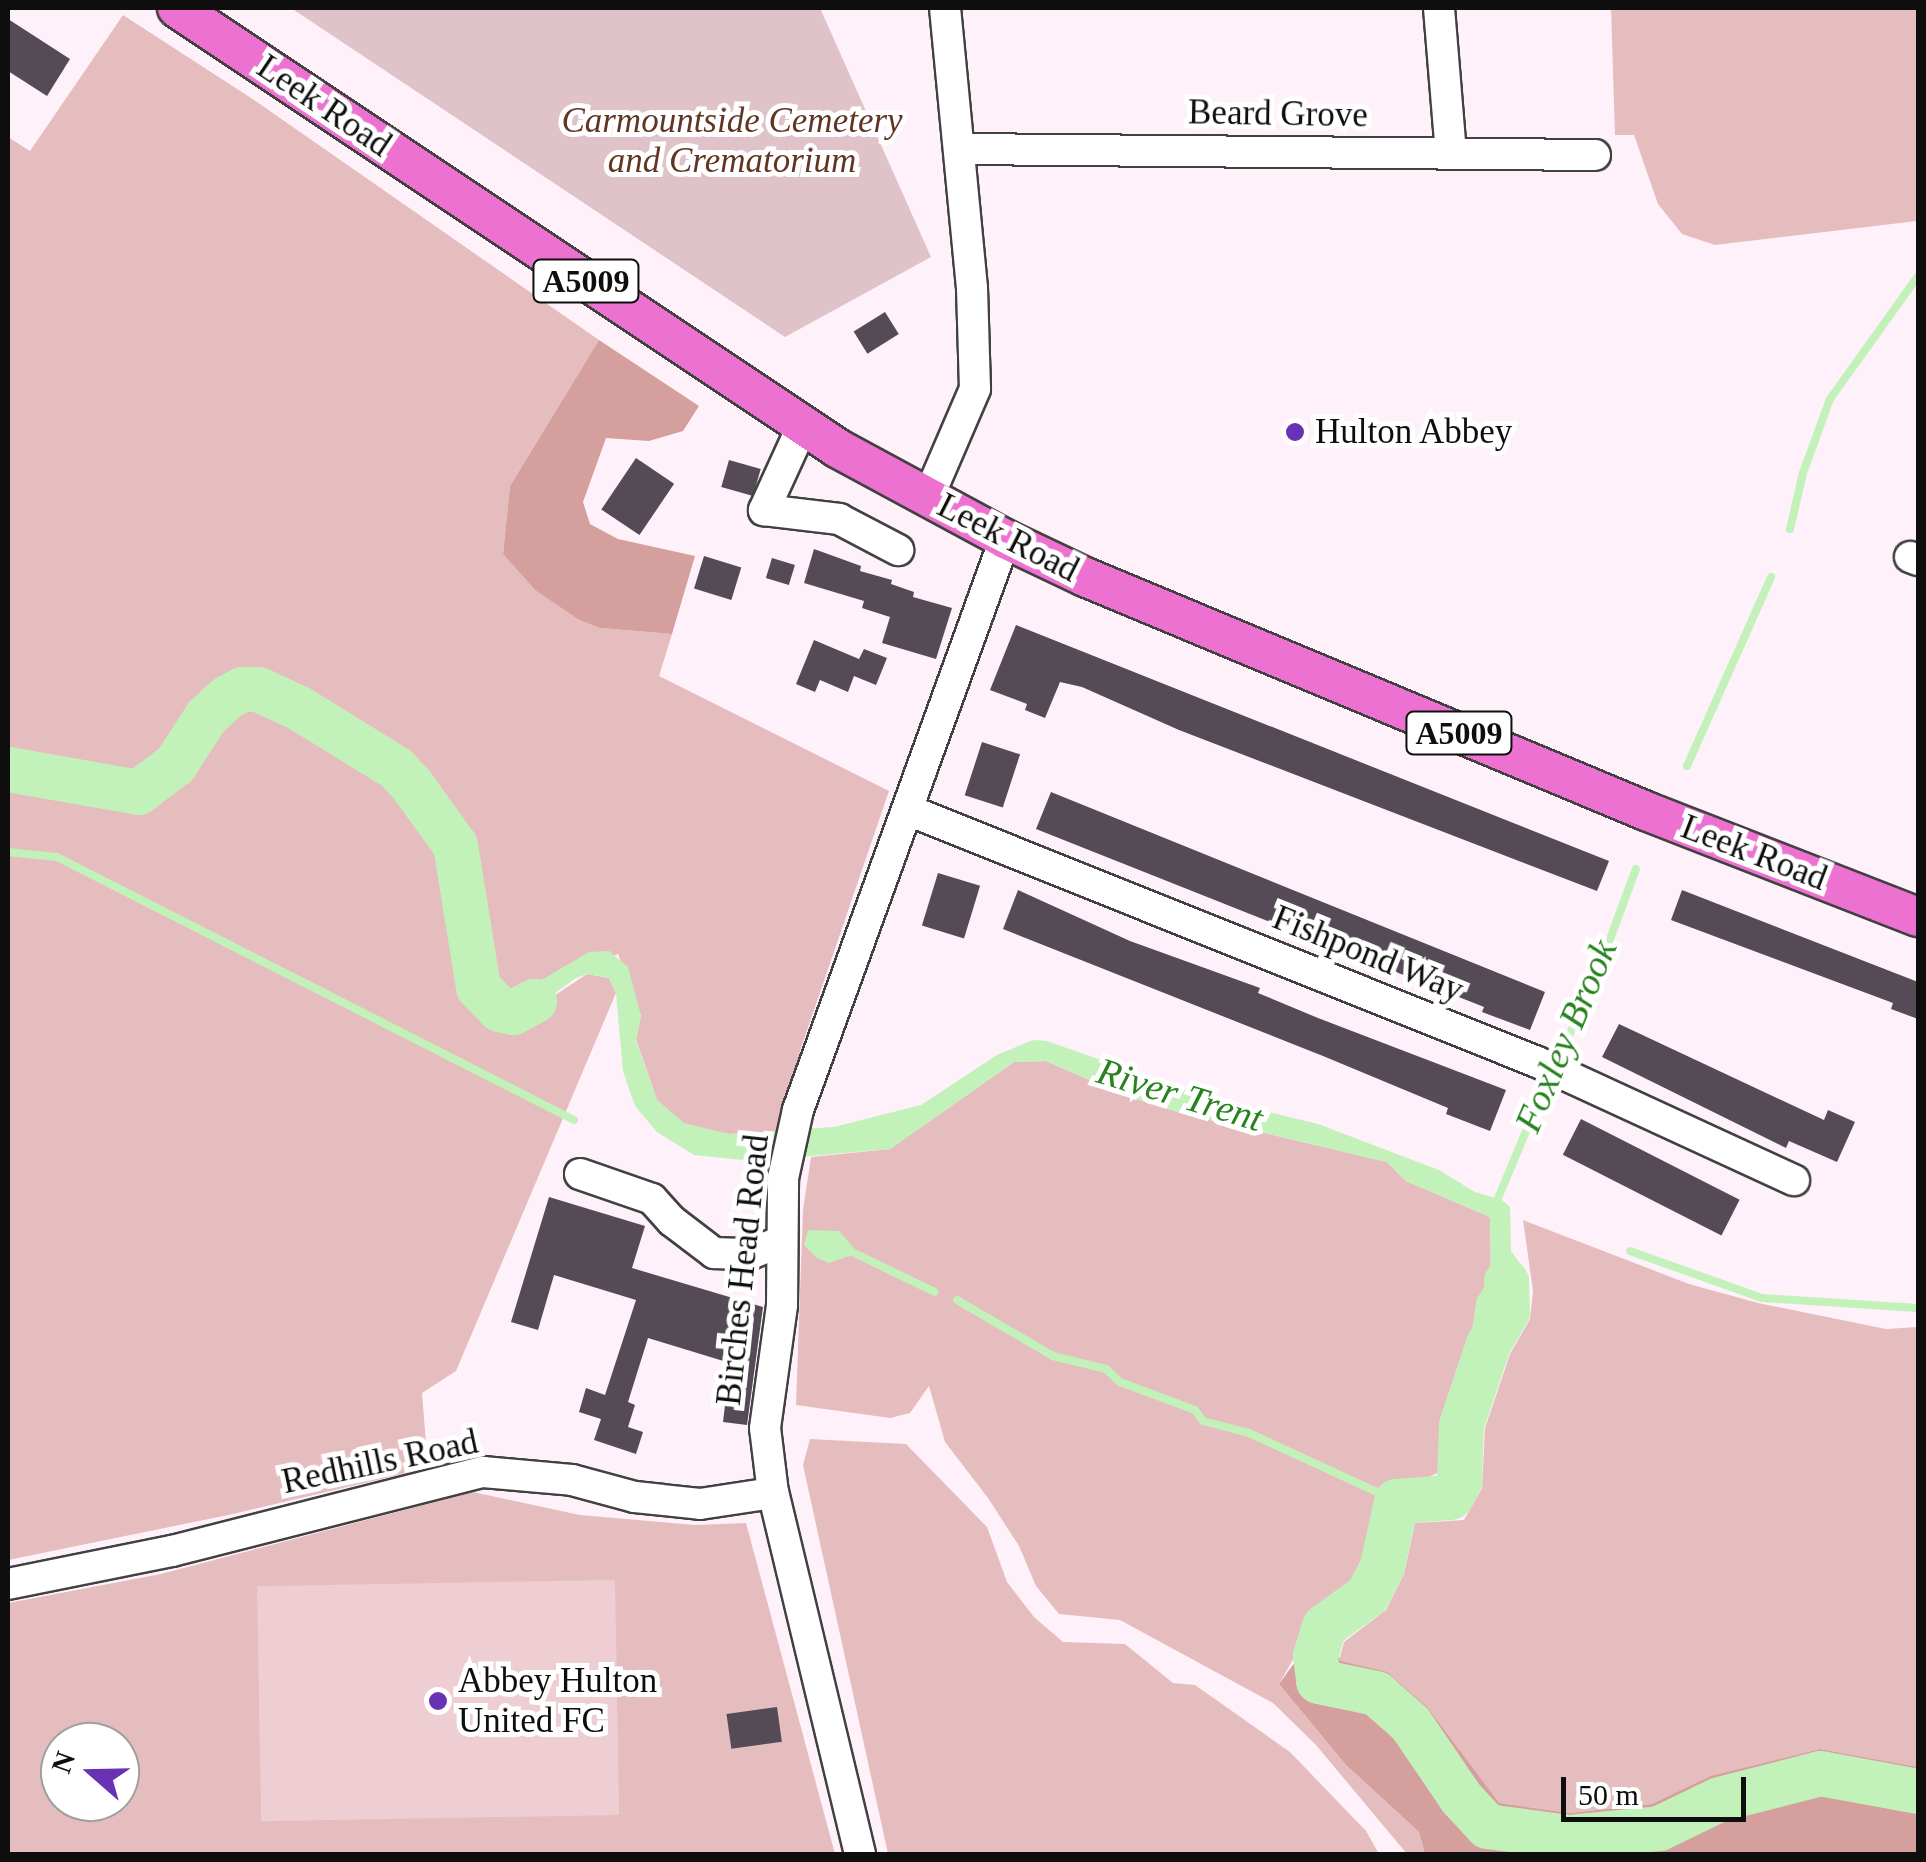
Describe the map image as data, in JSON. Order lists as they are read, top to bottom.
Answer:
{
  "streets": {
    "main road": ["Leek Road", "A5009"],
    "street": [
      "Beard Grove",
      "Fishpond Way",
      "Birches Head Road",
      "Redhills Road"
    ]
  },
  "crossings": [
    ["Leek Road", "Birches Head Road"],
    ["Fishpond Way", "Birches Head Road"],
    ["Birches Head Road", "Redhills Road"]
  ],
  "water": ["Foxley Brook", "River Trent"],
  "parks": ["Carmountside Cemetery and Crematorium"],
  "places": ["Hulton Abbey", "Abbey Hulton United FC"],
  "scale_bar": "50 m",
  "north": "left"
}
